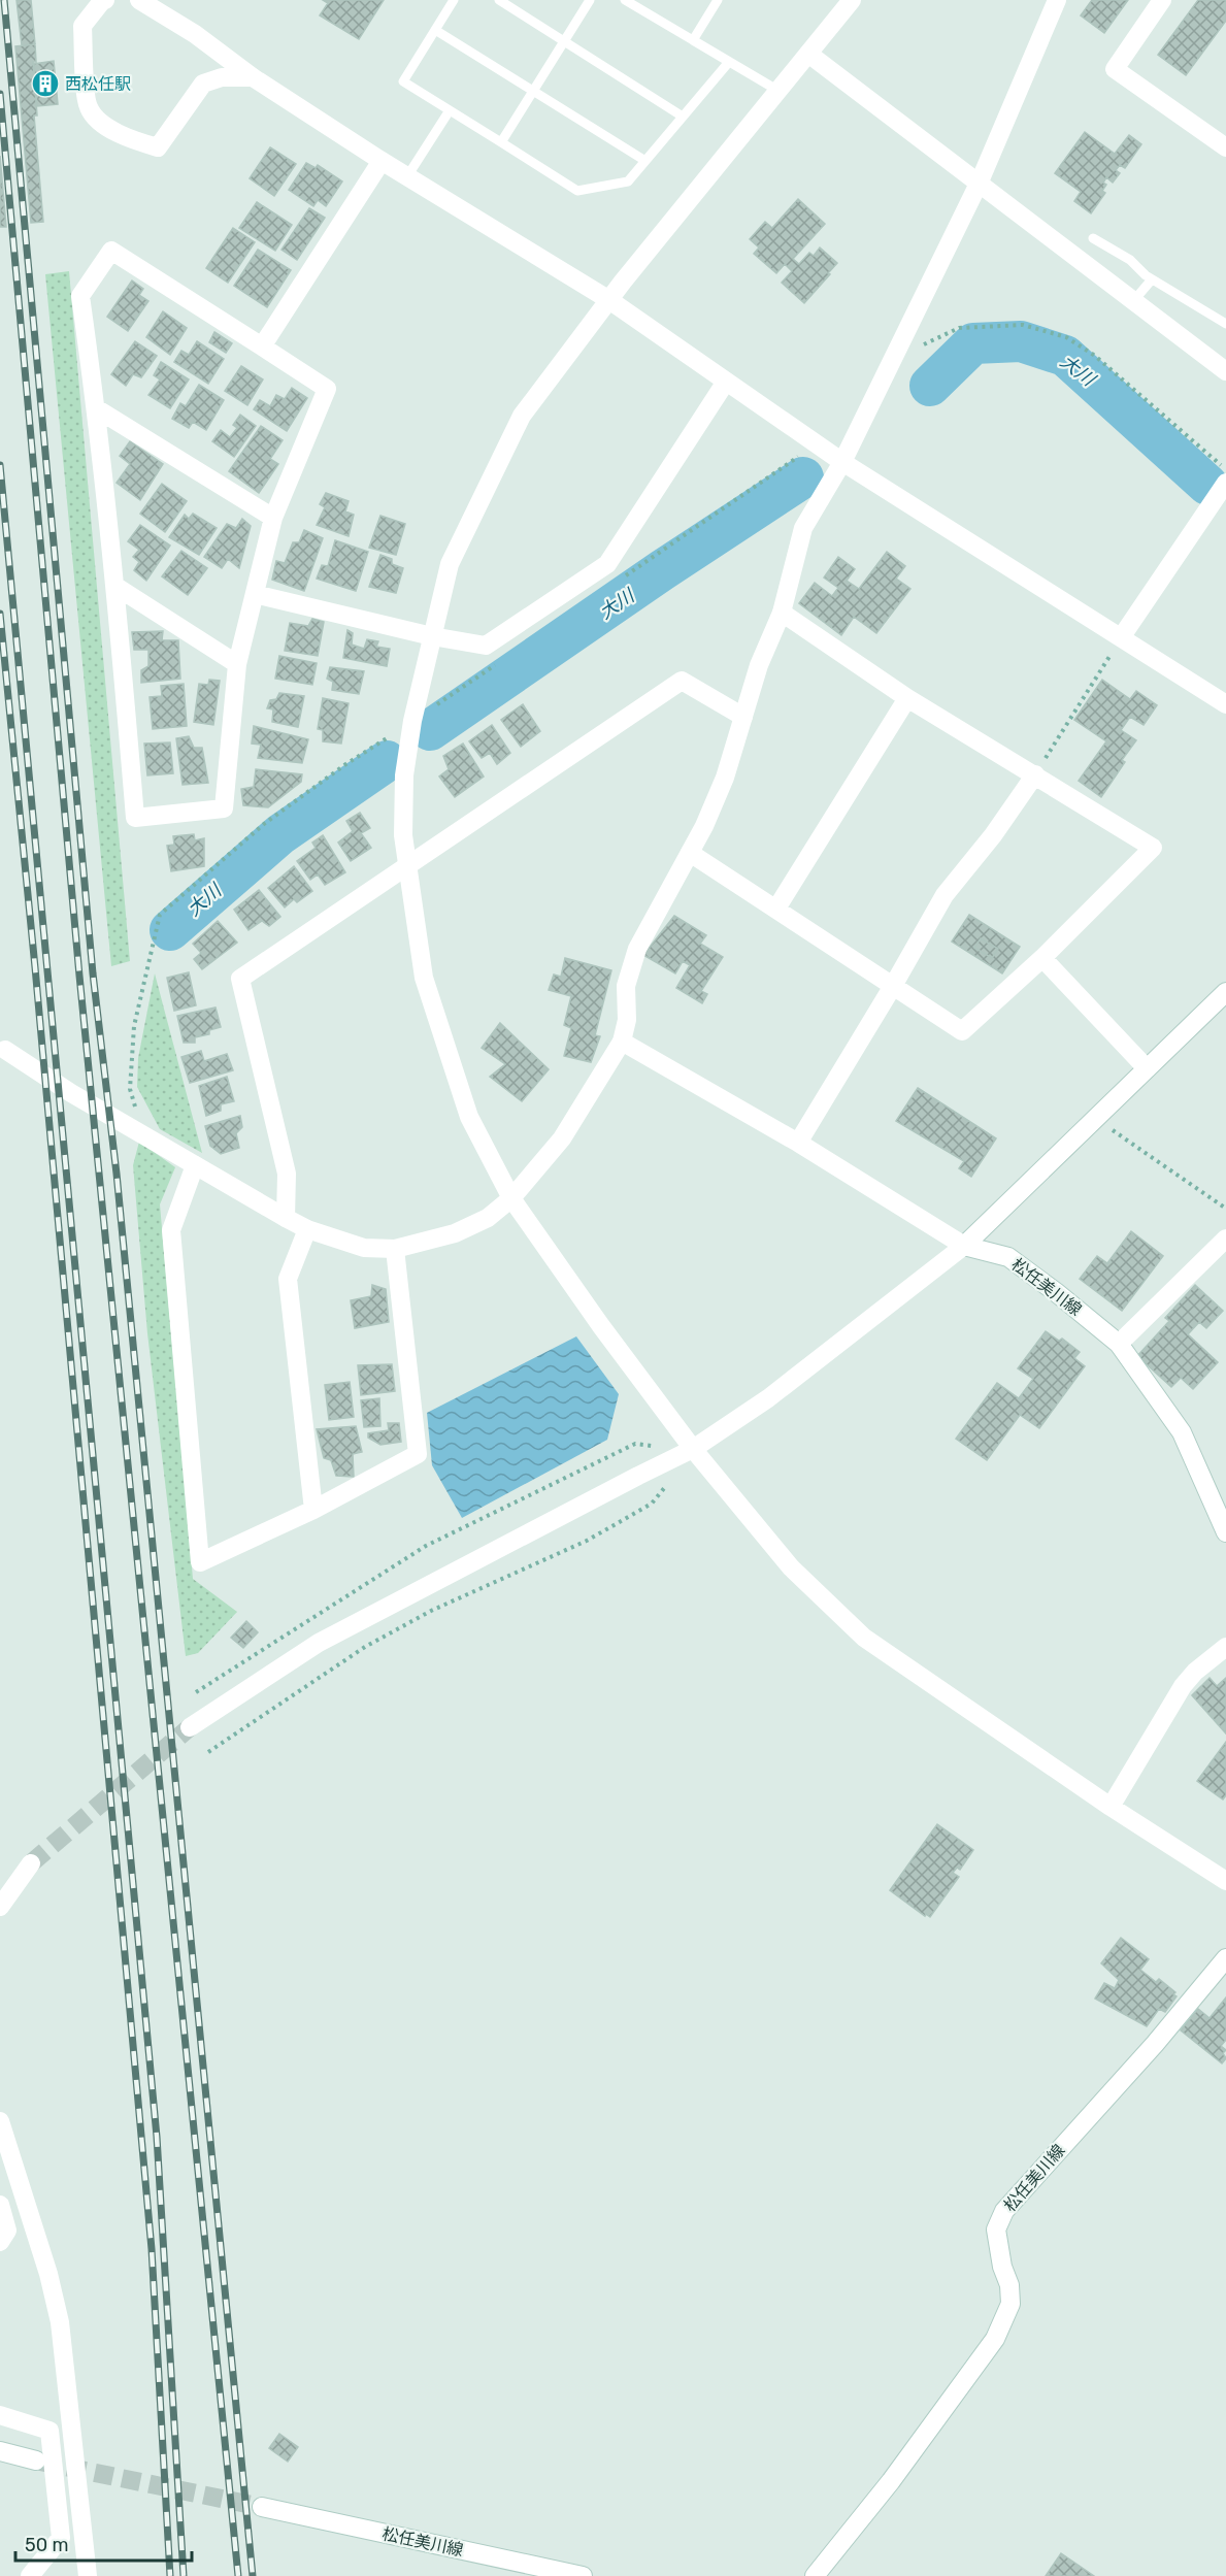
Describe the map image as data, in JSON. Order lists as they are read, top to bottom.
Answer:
{
  "streets": {
    "street": ["松任美川線"]
  },
  "water": ["大川"],
  "places": {
    "building": ["西松任駅"]
  },
  "scale_bar": "50 m"
}
